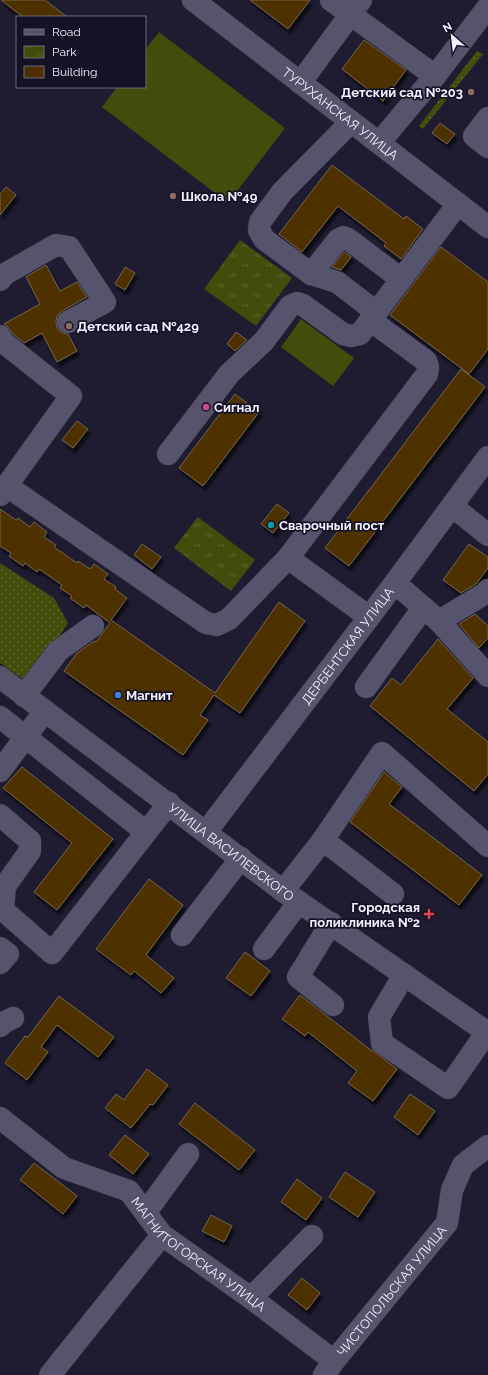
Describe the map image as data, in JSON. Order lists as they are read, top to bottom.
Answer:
{
  "streets": {
    "street": [
      "ТУРУХАНСКАЯ УЛИЦА",
      "ДЕРБЕНТСКАЯ УЛИЦА",
      "УЛИЦА ВАСИЛЕВСКОГО",
      "МАГНИТОГОРСКАЯ УЛИЦА",
      "ЧИСТОПОЛЬСКАЯ УЛИЦА"
    ]
  },
  "crossings": [
    ["ДЕРБЕНТСКАЯ УЛИЦА", "УЛИЦА ВАСИЛЕВСКОГО"],
    ["МАГНИТОГОРСКАЯ УЛИЦА", "ЧИСТОПОЛЬСКАЯ УЛИЦА"]
  ],
  "places": {
    "other": [
      "Детский сад №203",
      "Школа №49",
      "Детский сад №429",
      "Сигнал",
      "Сварочный пост",
      "Магнит"
    ],
    "health": ["Городская поликлиника №2"]
  },
  "legend": ["Road", "Park", "Building"],
  "north": "top left"
}
